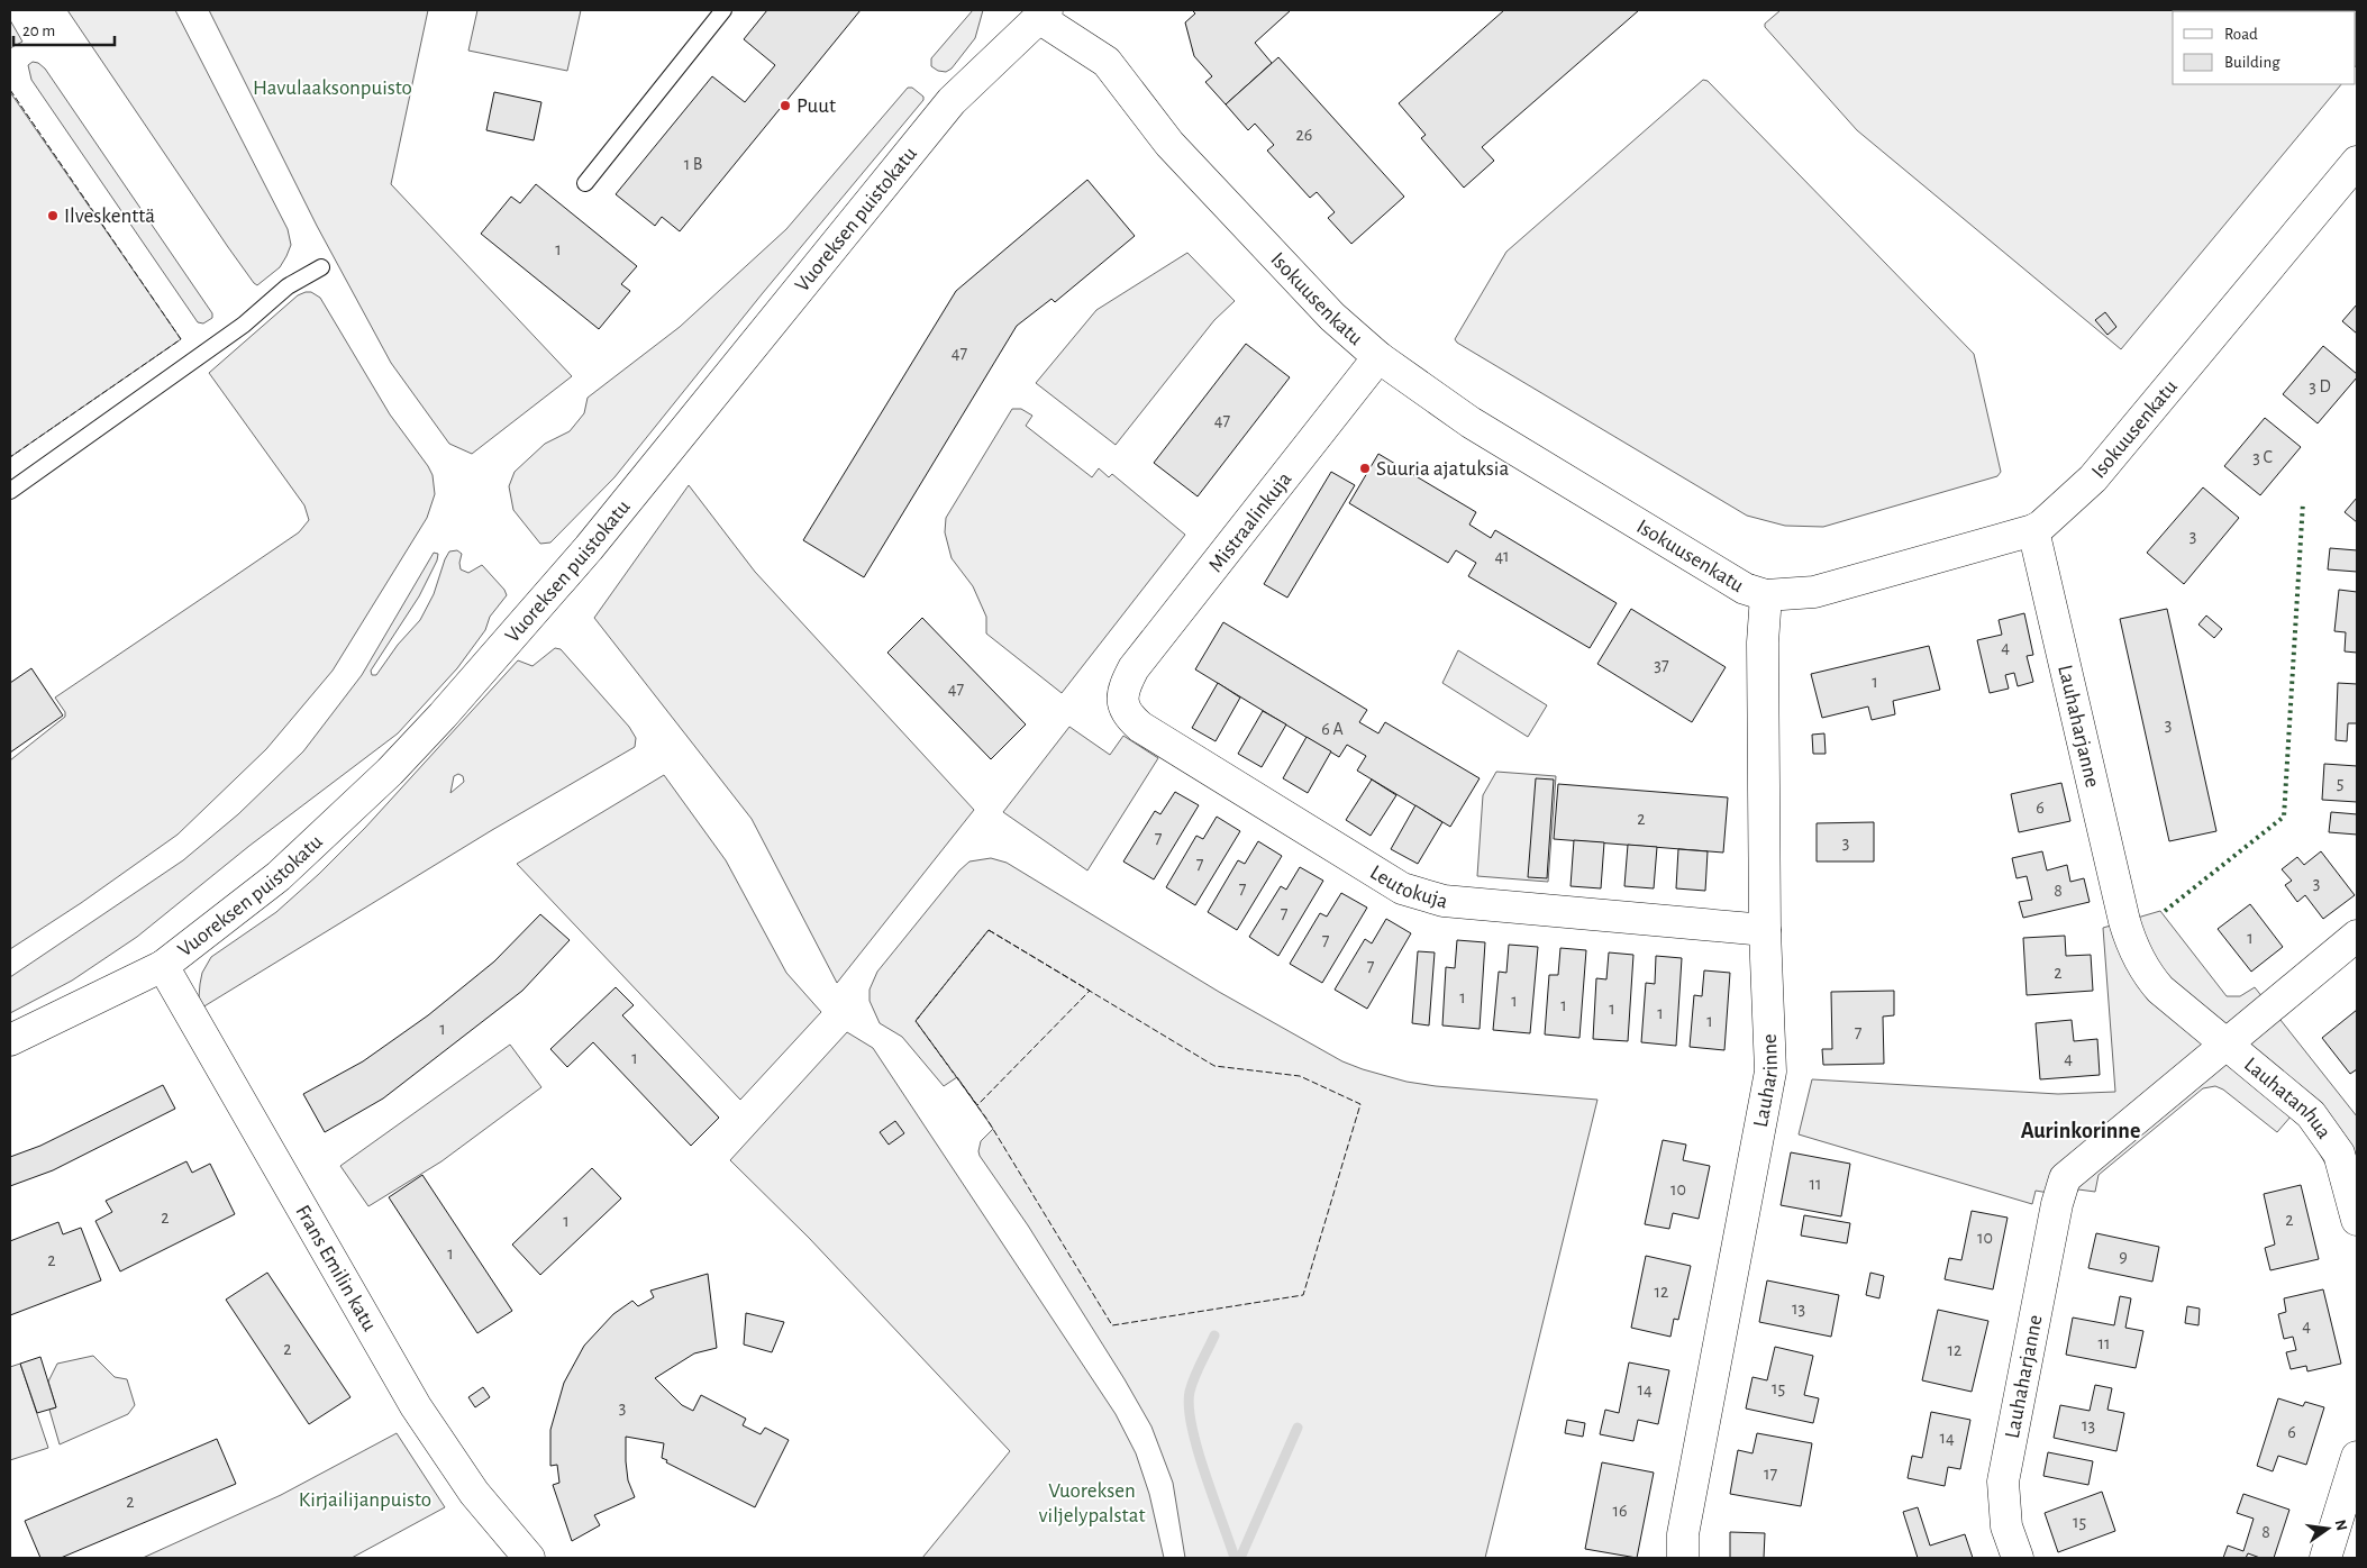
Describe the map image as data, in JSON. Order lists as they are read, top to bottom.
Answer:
{
  "streets": {
    "street": [
      "Vuoreksen puistokatu",
      "Isokuusenkatu",
      "Mistraalinkuja",
      "Lauhaharjanne",
      "Leutokuja",
      "Lauharinne",
      "Lauhatanhua",
      "Frans Emilin katu"
    ]
  },
  "crossings": [
    ["Vuoreksen puistokatu", "Isokuusenkatu"],
    ["Vuoreksen puistokatu", "Frans Emilin katu"],
    ["Isokuusenkatu", "Mistraalinkuja"],
    ["Isokuusenkatu", "Lauhaharjanne"],
    ["Isokuusenkatu", "Lauharinne"],
    ["Mistraalinkuja", "Leutokuja"],
    ["Lauhaharjanne", "Lauhatanhua"],
    ["Leutokuja", "Lauharinne"]
  ],
  "districts": ["Aurinkorinne"],
  "parks": ["Havulaaksonpuisto", "Vuoreksen viljelypalstat", "Kirjailijanpuisto"],
  "places": ["Puut", "Ilveskenttä", "Suuria ajatuksia"],
  "house_numbers": [
    "26",
    "1 B",
    "1",
    "47",
    "3 D",
    "47",
    "3 C",
    "3",
    "41",
    "4",
    "37",
    "1",
    "47",
    "3",
    "6 A",
    "5",
    "6",
    "2",
    "7",
    "3",
    "7",
    "3",
    "7",
    "8",
    "7",
    "1",
    "7",
    "7",
    "2",
    "1",
    "1",
    "1",
    "1",
    "1",
    "1",
    "1",
    "7",
    "1",
    "4",
    "11",
    "10",
    "2",
    "2",
    "1",
    "10",
    "1",
    "9",
    "2",
    "12",
    "13",
    "4",
    "11",
    "2",
    "12",
    "15",
    "14",
    "3",
    "13",
    "6",
    "14",
    "17",
    "2",
    "16",
    "15",
    "8"
  ],
  "legend": ["Road", "Building"],
  "scale_bar": "20 m",
  "north": "right"
}
